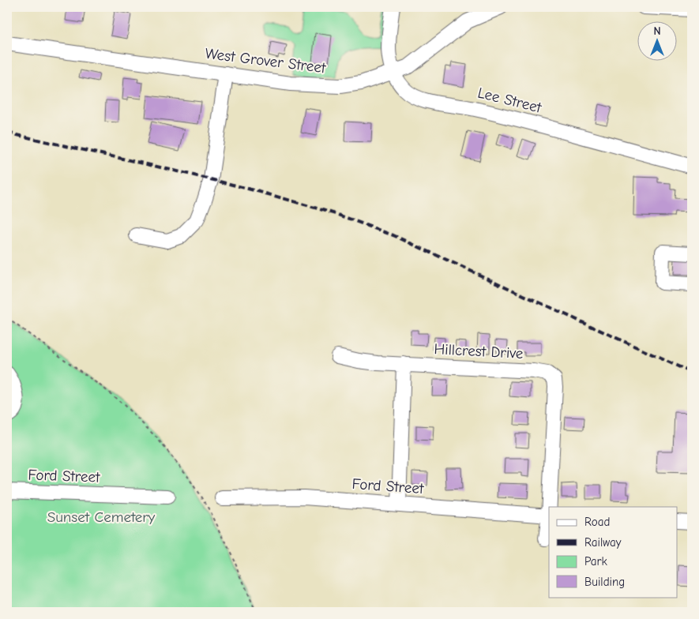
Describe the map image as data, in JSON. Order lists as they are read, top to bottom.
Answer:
{
  "streets": {
    "street": [
      "West Grover Street",
      "Lee Street",
      "Hillcrest Drive",
      "Ford Street"
    ]
  },
  "crossings": [
    ["West Grover Street", "Lee Street"]
  ],
  "parks": ["Sunset Cemetery"],
  "legend": [
    "Road",
    "Railway",
    "Park",
    "Building"
  ],
  "north": "top"
}
